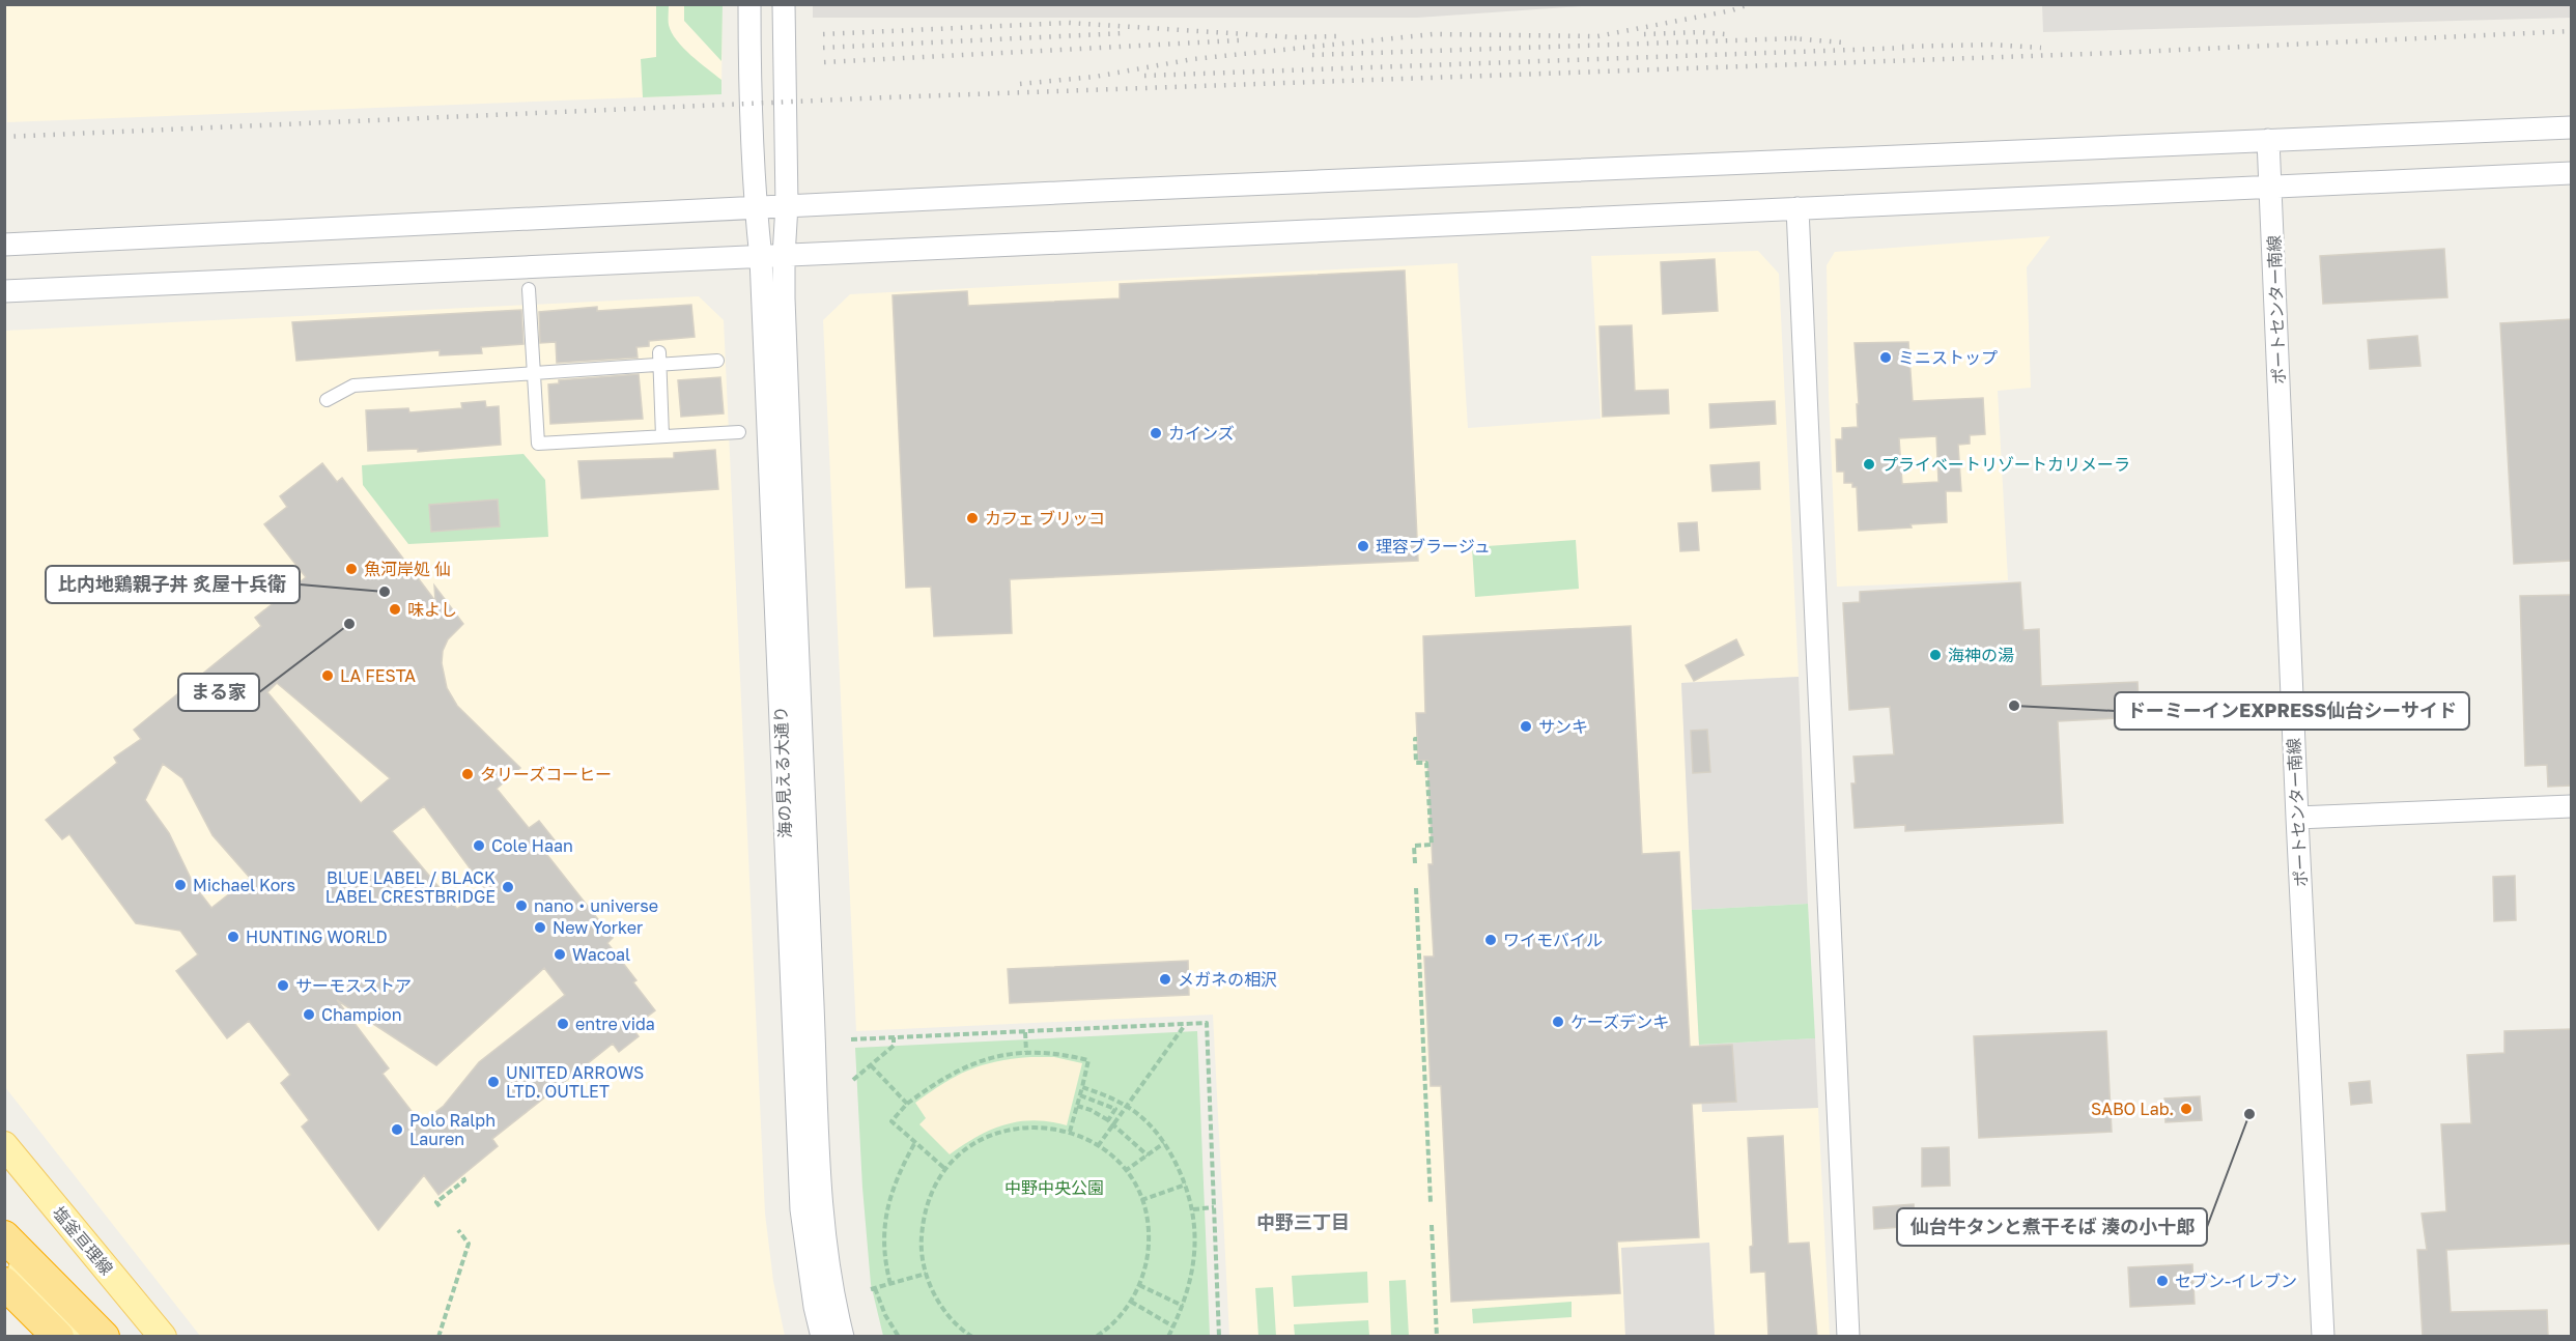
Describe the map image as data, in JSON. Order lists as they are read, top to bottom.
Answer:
{
  "streets": {
    "main road": ["塩釜亘理線"],
    "street": ["ポートセンター南線", "海の見える大通り"]
  },
  "districts": ["中野三丁目"],
  "parks": ["中野中央公園"],
  "places": [
    "ミニストップ",
    "カインズ",
    "プライベートリゾートカリメーラ",
    "カフェ ブリッコ",
    "理容ブラージュ",
    "魚河岸処 仙",
    "比内地鶏親子丼 炙屋十兵衛",
    "味よし",
    "まる家",
    "海神の湯",
    "LA FESTA",
    "ドーミーインEXPRESS仙台シーサイド",
    "サンキ",
    "タリーズコーヒー",
    "Cole Haan",
    "Michael Kors",
    "BLUE LABEL / BLACK LABEL CRESTBRIDGE",
    "nano・universe",
    "New Yorker",
    "HUNTING WORLD",
    "ワイモバイル",
    "Wacoal",
    "メガネの相沢",
    "サーモスストア",
    "Champion",
    "ケーズデンキ",
    "entre vida",
    "UNITED ARROWS LTD. OUTLET",
    "SABO Lab.",
    "仙台牛タンと煮干そば 湊の小十郎",
    "Polo Ralph Lauren",
    "セブン-イレブン"
  ]
}
